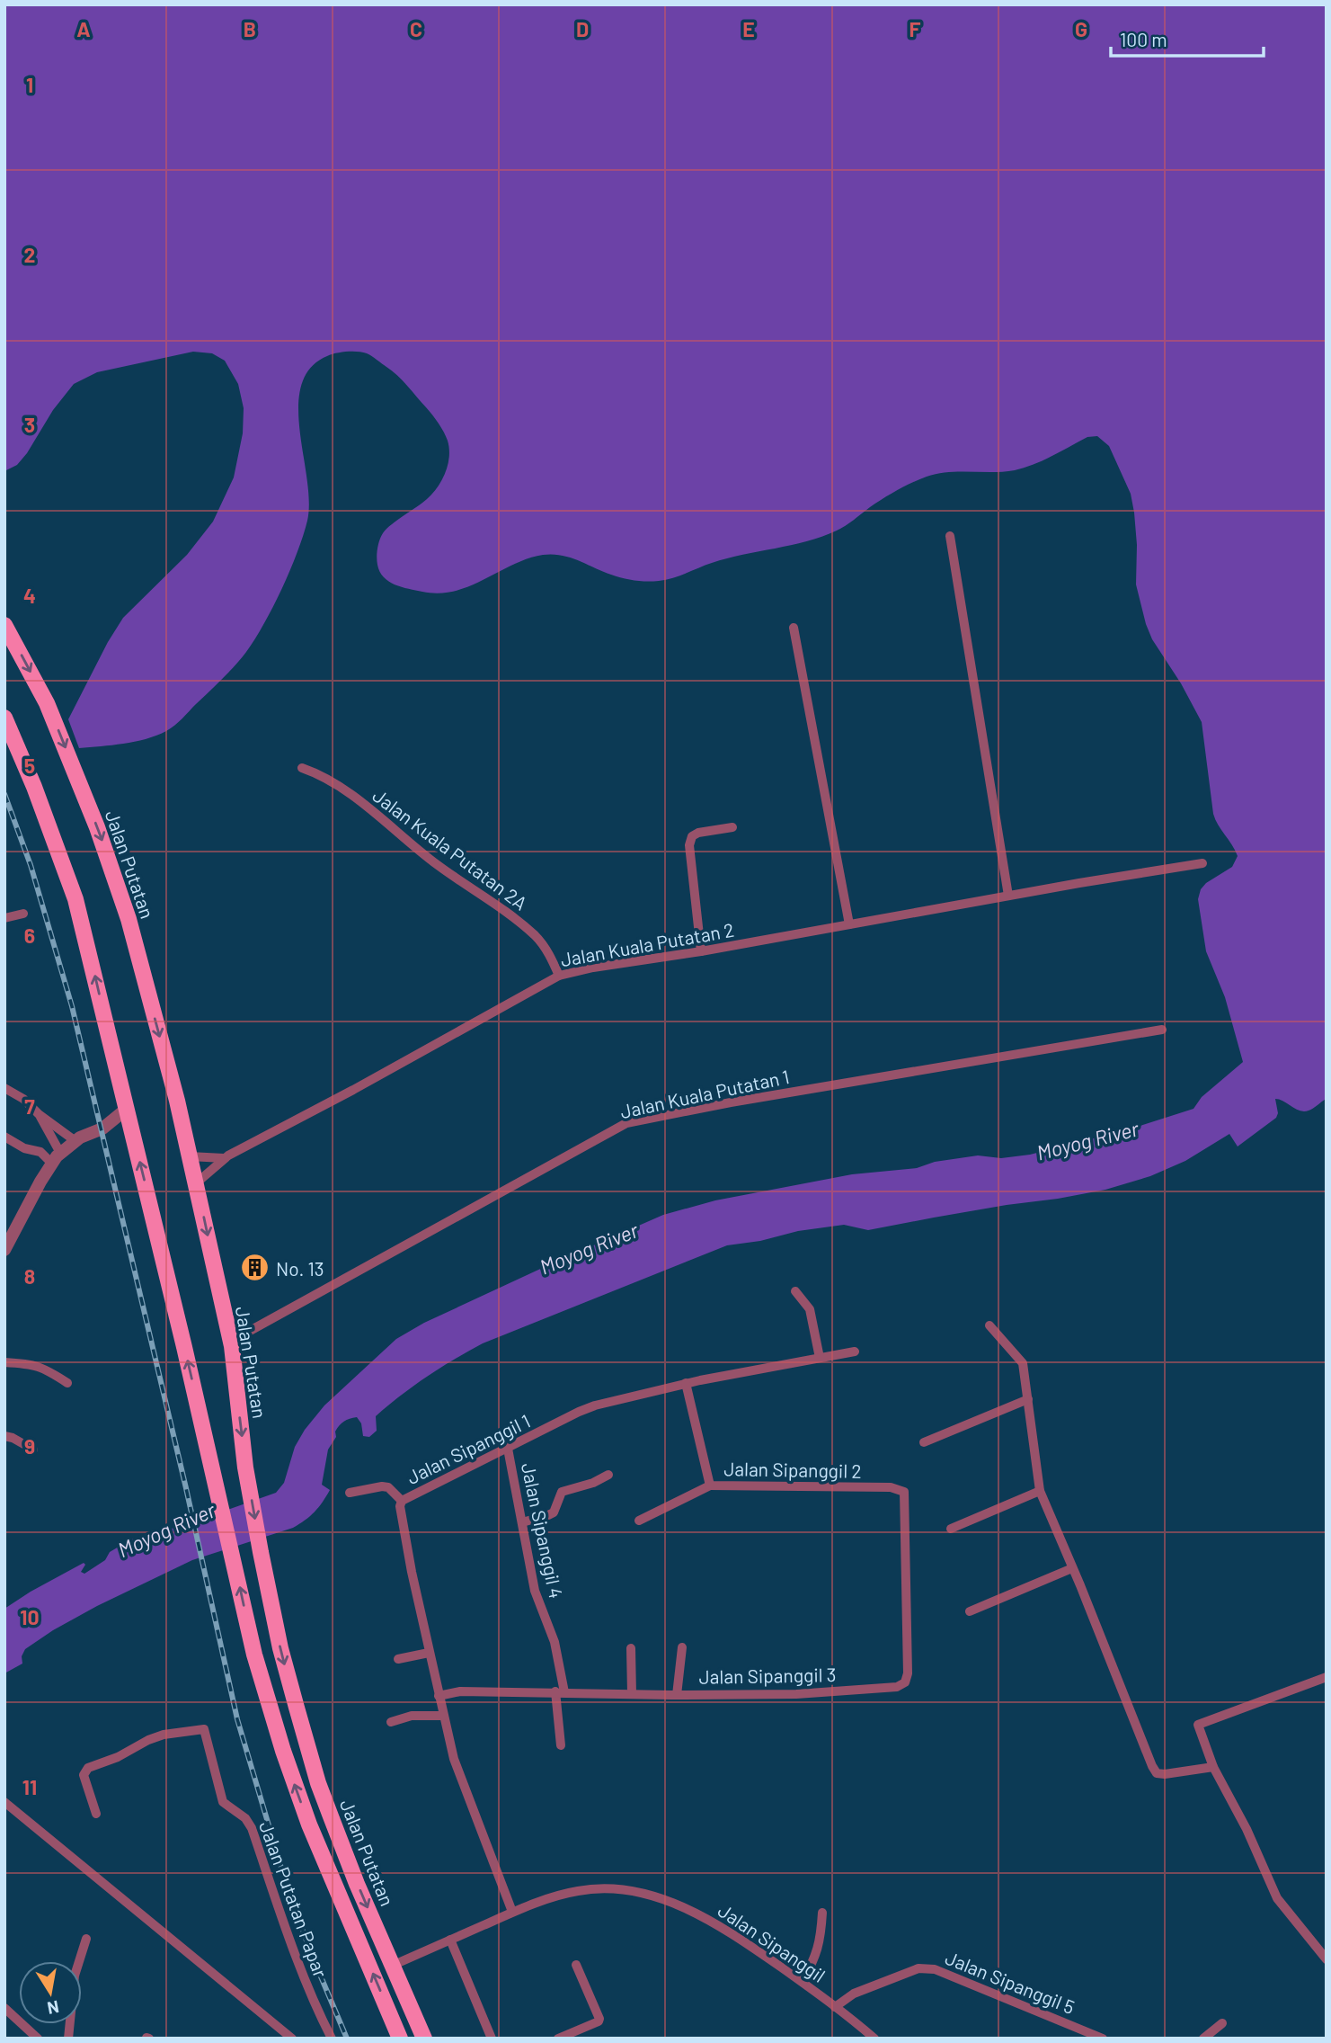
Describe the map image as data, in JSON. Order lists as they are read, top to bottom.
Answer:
{
  "streets": {
    "highway": ["Jalan Putatan"],
    "street": [
      "Jalan Kuala Putatan 2A",
      "Jalan Kuala Putatan 2",
      "Jalan Kuala Putatan 1",
      "Jalan Sipanggil 1",
      "Jalan Sipanggil 2",
      "Jalan Sipanggil 4",
      "Jalan Sipanggil 3",
      "Jalan Putatan Papar",
      "Jalan Sipanggil",
      "Jalan Sipanggil 5"
    ]
  },
  "crossings": [
    ["Jalan Kuala Putatan 2A", "Jalan Kuala Putatan 2"],
    ["Jalan Putatan", "Jalan Kuala Putatan 2"],
    ["Jalan Putatan", "Jalan Kuala Putatan 1"],
    ["Jalan Putatan", "Jalan Sipanggil"],
    ["Jalan Sipanggil 1", "Jalan Sipanggil 2"],
    ["Jalan Sipanggil 1", "Jalan Sipanggil 4"],
    ["Jalan Sipanggil 1", "Jalan Sipanggil 3"],
    ["Jalan Sipanggil 1", "Jalan Sipanggil"],
    ["Jalan Sipanggil 2", "Jalan Sipanggil 3"],
    ["Jalan Sipanggil 4", "Jalan Sipanggil 3"],
    ["Jalan Sipanggil", "Jalan Sipanggil 5"]
  ],
  "water": ["Moyog River"],
  "places": {
    "building": ["No. 13"]
  },
  "scale_bar": "100 m",
  "north": "bottom",
  "grid": {
    "columns": [
      "A",
      "B",
      "C",
      "D",
      "E",
      "F",
      "G"
    ],
    "rows": [
      "1",
      "2",
      "3",
      "4",
      "5",
      "6",
      "7",
      "8",
      "9",
      "10",
      "11"
    ]
  }
}
